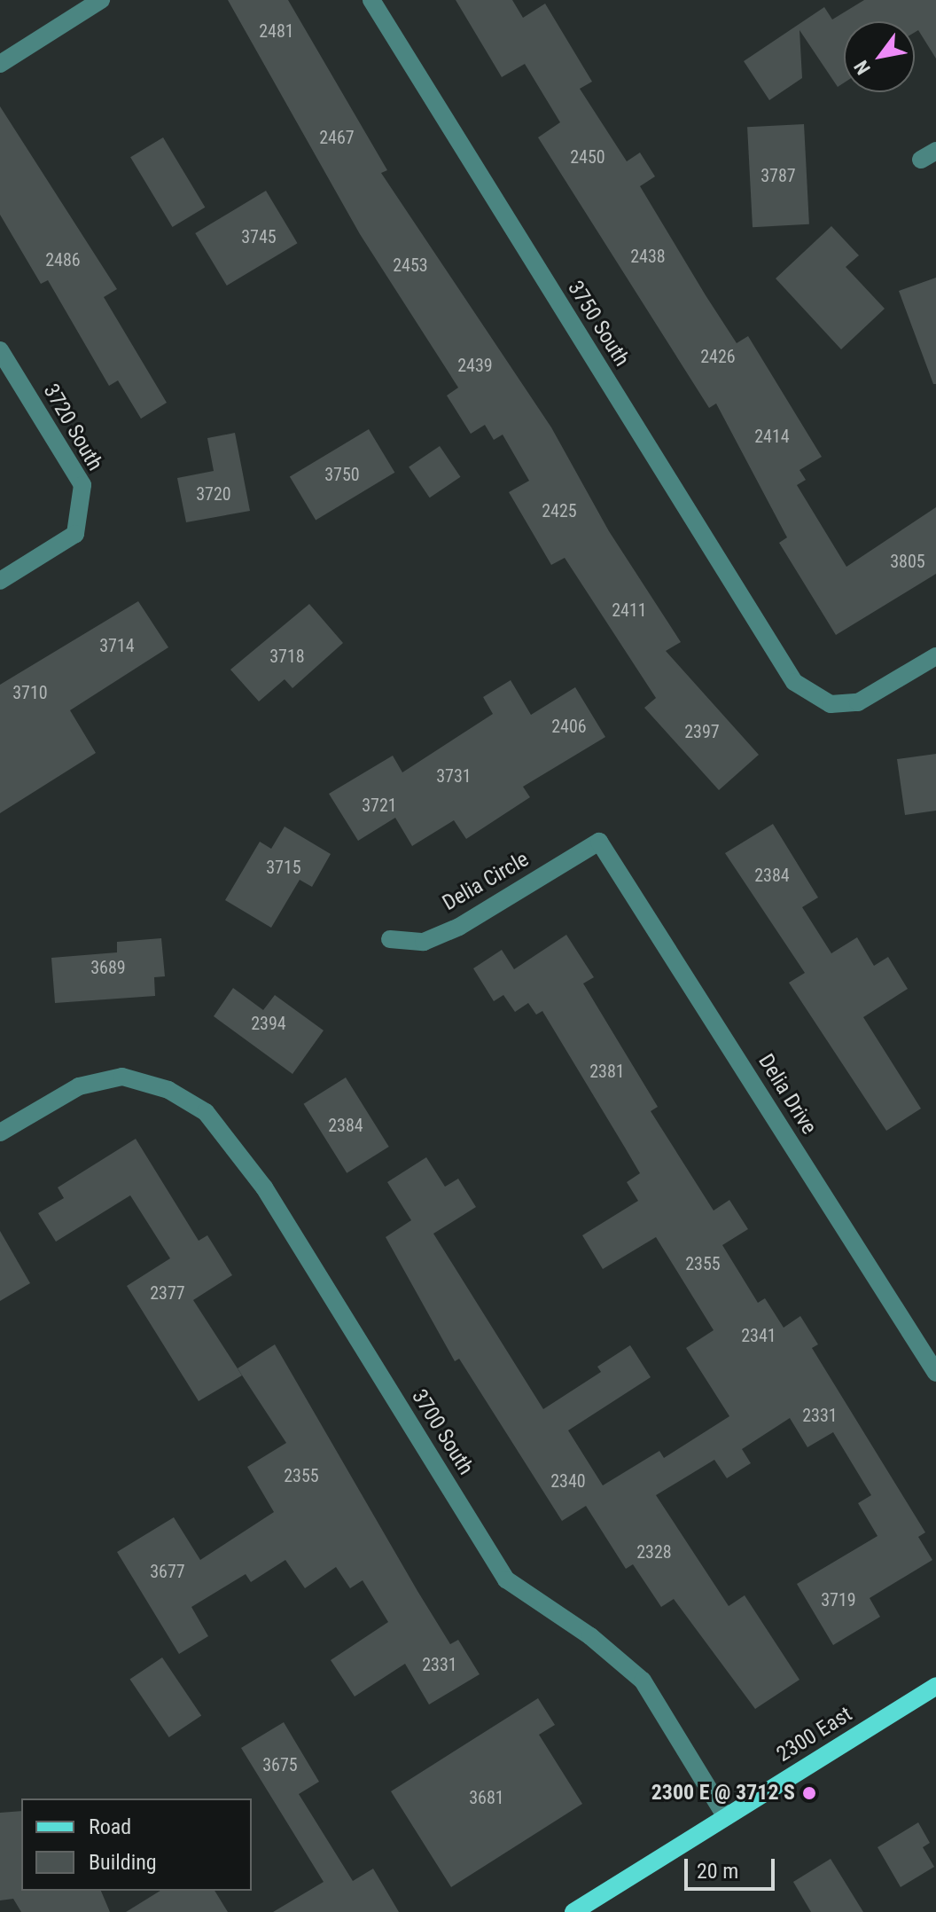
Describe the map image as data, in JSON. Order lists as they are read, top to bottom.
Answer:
{
  "streets": {
    "main road": ["2300 East"],
    "street": [
      "3750 South",
      "3720 South",
      "Delia Circle",
      "Delia Drive",
      "3700 South"
    ]
  },
  "crossings": [
    ["Delia Circle", "Delia Drive"],
    ["3700 South", "2300 East"]
  ],
  "places": ["2300 E @ 3712 S"],
  "house_numbers": [
    "2481",
    "2467",
    "2450",
    "3787",
    "3745",
    "2438",
    "2486",
    "2453",
    "2426",
    "2439",
    "2414",
    "3750",
    "3720",
    "2425",
    "3805",
    "2411",
    "3714",
    "3718",
    "3710",
    "2406",
    "2397",
    "3731",
    "3721",
    "3715",
    "2384",
    "3689",
    "2394",
    "2381",
    "2384",
    "2355",
    "2377",
    "2341",
    "2331",
    "2355",
    "2340",
    "2328",
    "3677",
    "3719",
    "2331",
    "3675",
    "3681"
  ],
  "legend": ["Road", "Building"],
  "scale_bar": "20 m",
  "north": "bottom left"
}
